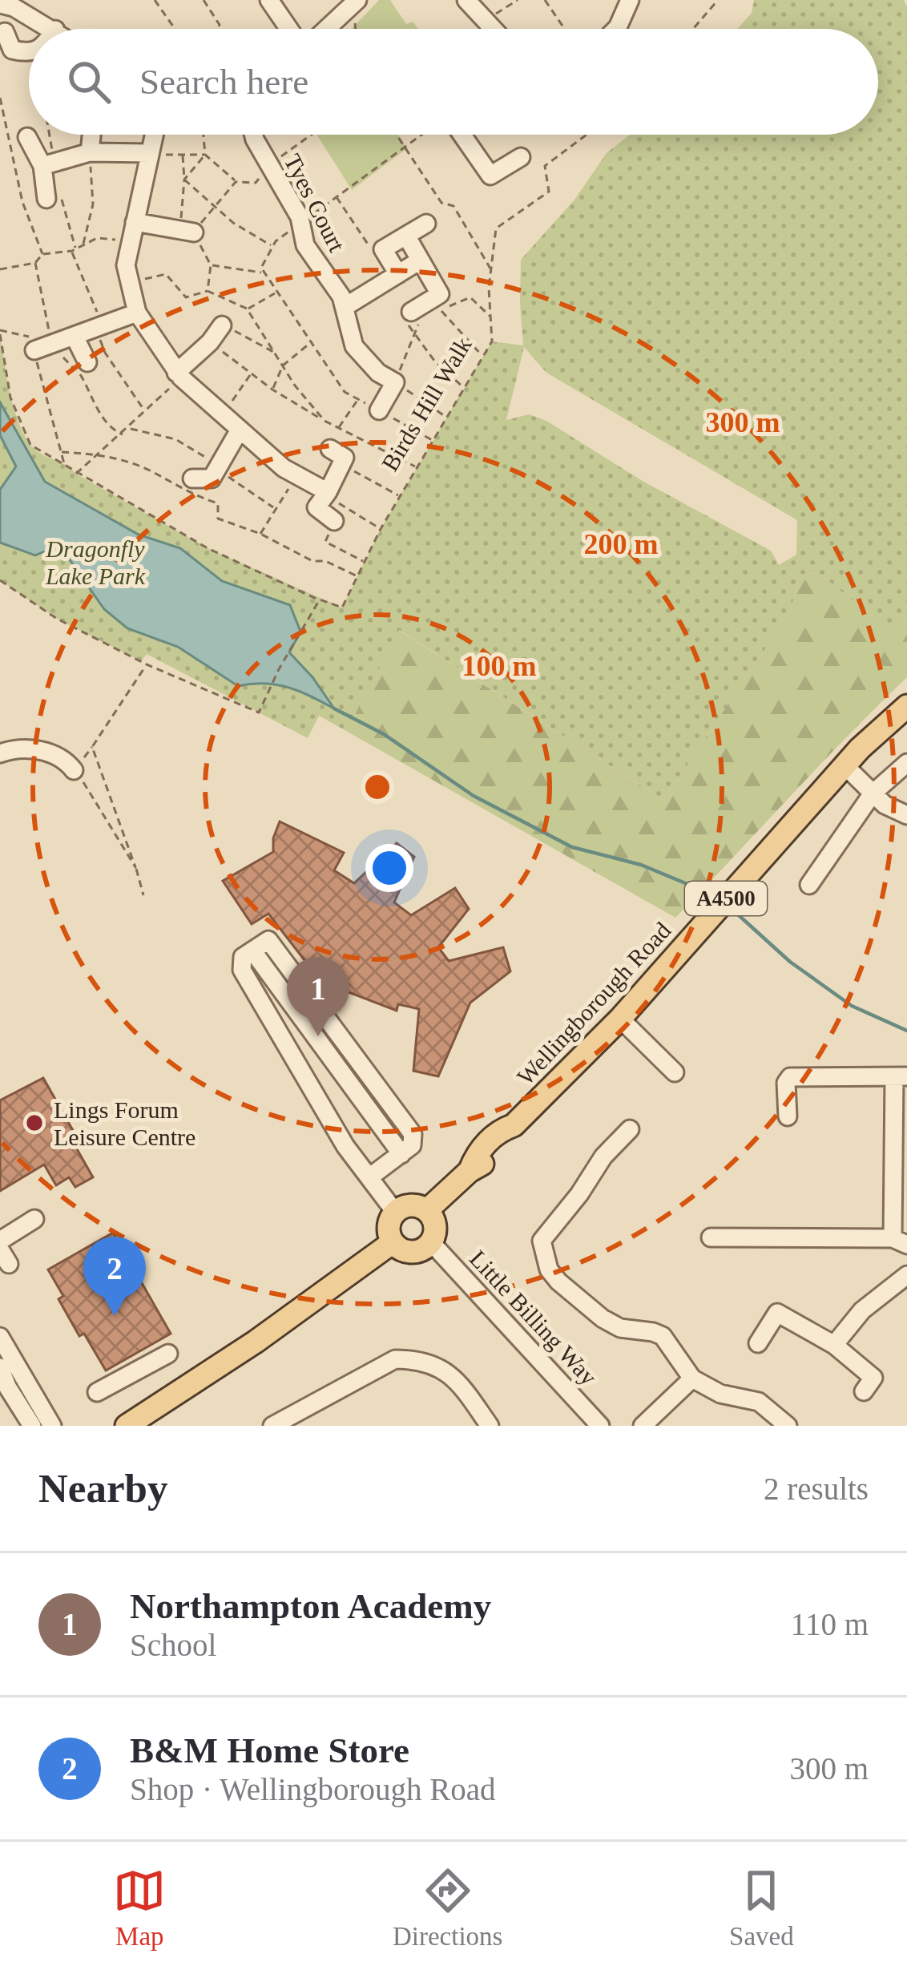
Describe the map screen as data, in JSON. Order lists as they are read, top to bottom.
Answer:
{
  "streets": {
    "main road": ["A4500", "Wellingborough Road"],
    "street": ["Tyes Court", "Little Billing Way"],
    "path": ["Birds Hill Walk"]
  },
  "crossings": [
    ["Wellingborough Road", "Little Billing Way"]
  ],
  "parks": ["Dragonfly Lake Park"],
  "places": ["Lings Forum Leisure Centre"],
  "page": {
    "search": "Search here",
    "pins": ["1", "2"],
    "heading": ["Nearby", "2 results"],
    "list": [
      {
        "mark": "1",
        "name": "Northampton Academy",
        "note": "School",
        "value": "110 m"
      },
      {
        "mark": "2",
        "name": "B&M Home Store",
        "note": "Shop · Wellingborough Road",
        "value": "300 m"
      }
    ],
    "nav": ["Map", "Directions", "Saved"]
  },
  "rings": ["300 m", "200 m", "100 m"]
}
